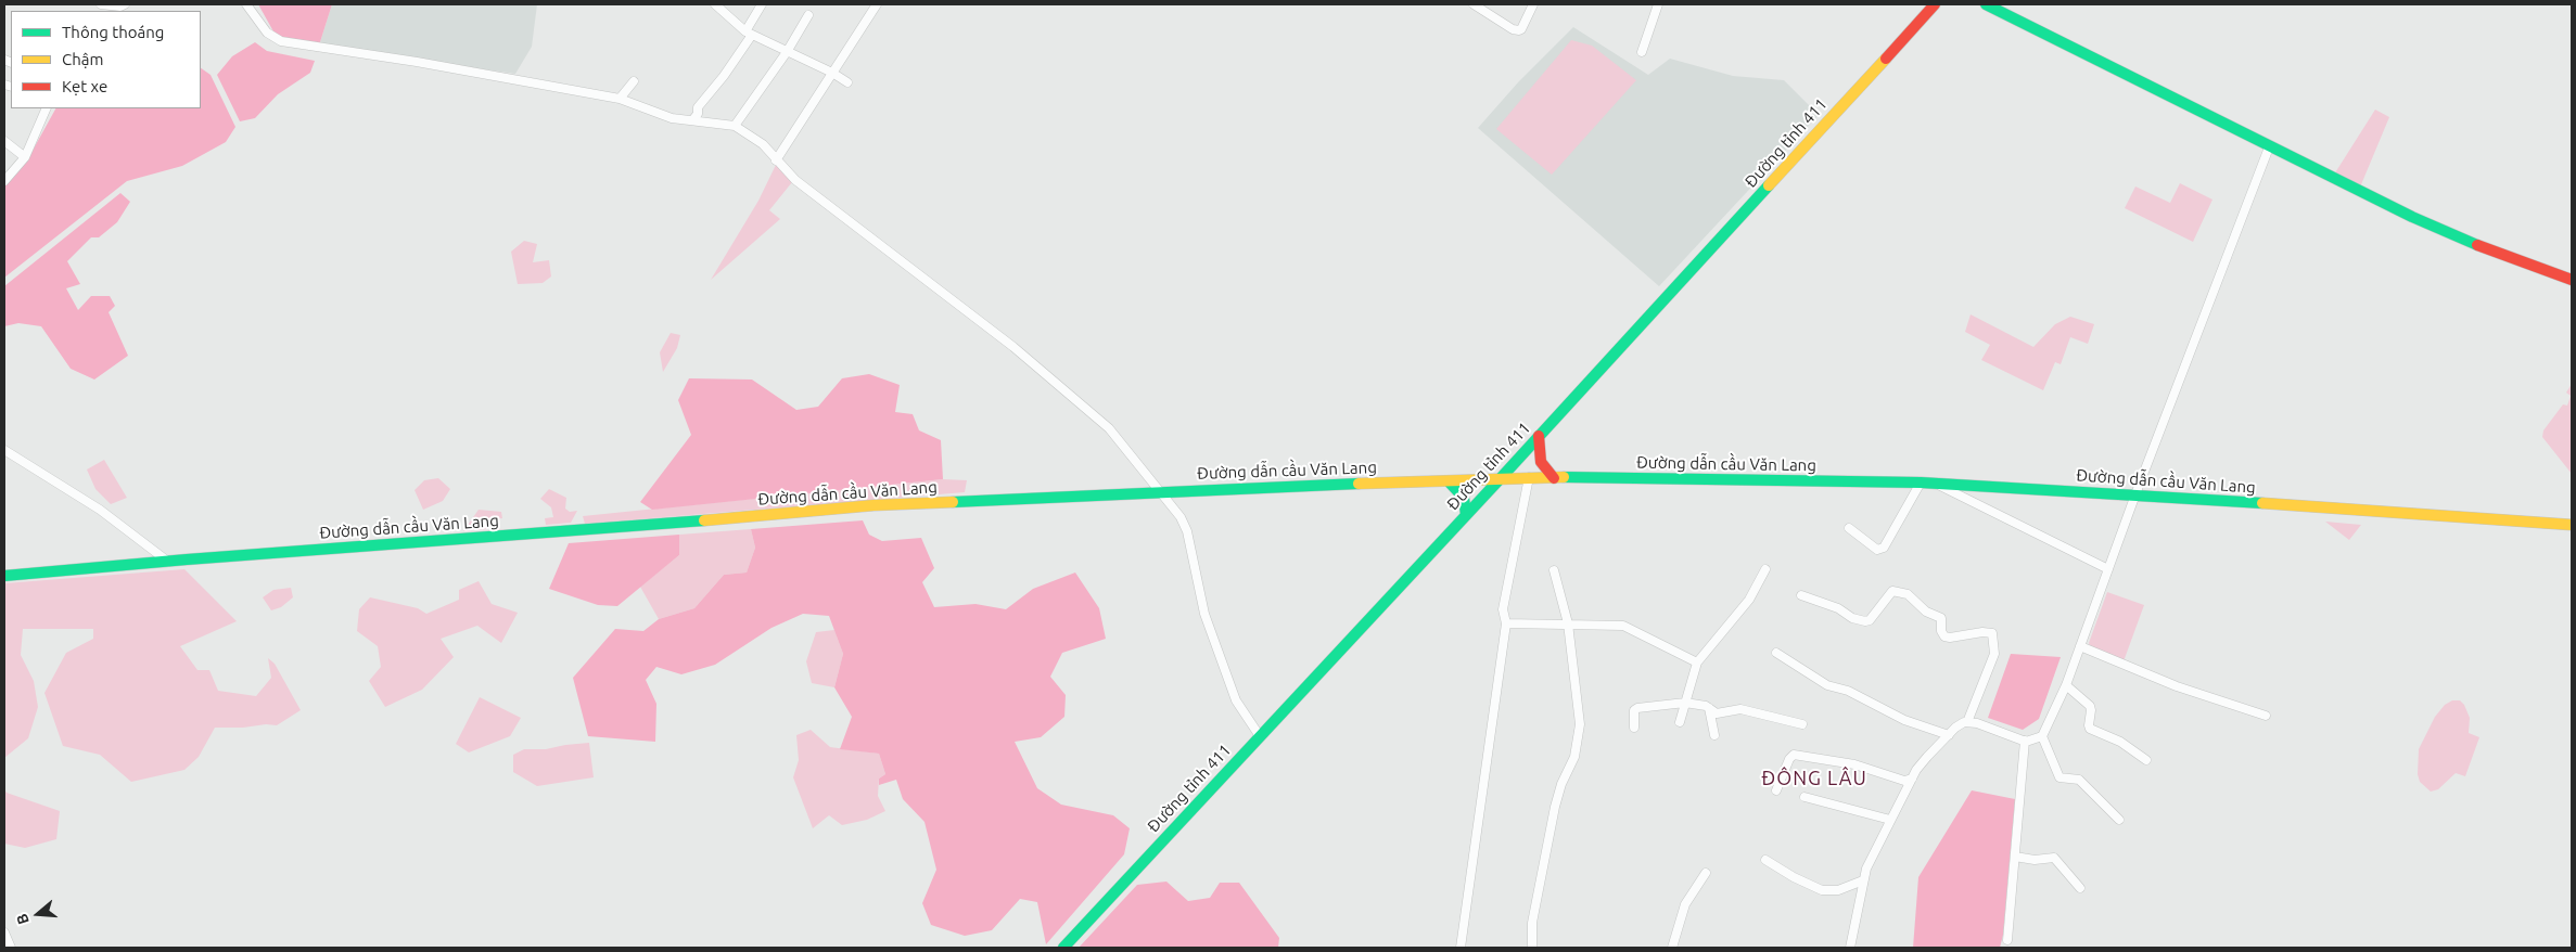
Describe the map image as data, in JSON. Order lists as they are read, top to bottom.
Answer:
{
  "streets": {
    "main road": ["Đường tỉnh 411", "Đường dẫn cầu Văn Lang"]
  },
  "crossings": [
    ["Đường tỉnh 411", "Đường dẫn cầu Văn Lang"]
  ],
  "districts": ["ĐÔNG LÂU"],
  "legend": ["Thông thoáng", "Chậm", "Kẹt xe"],
  "north": "left"
}
